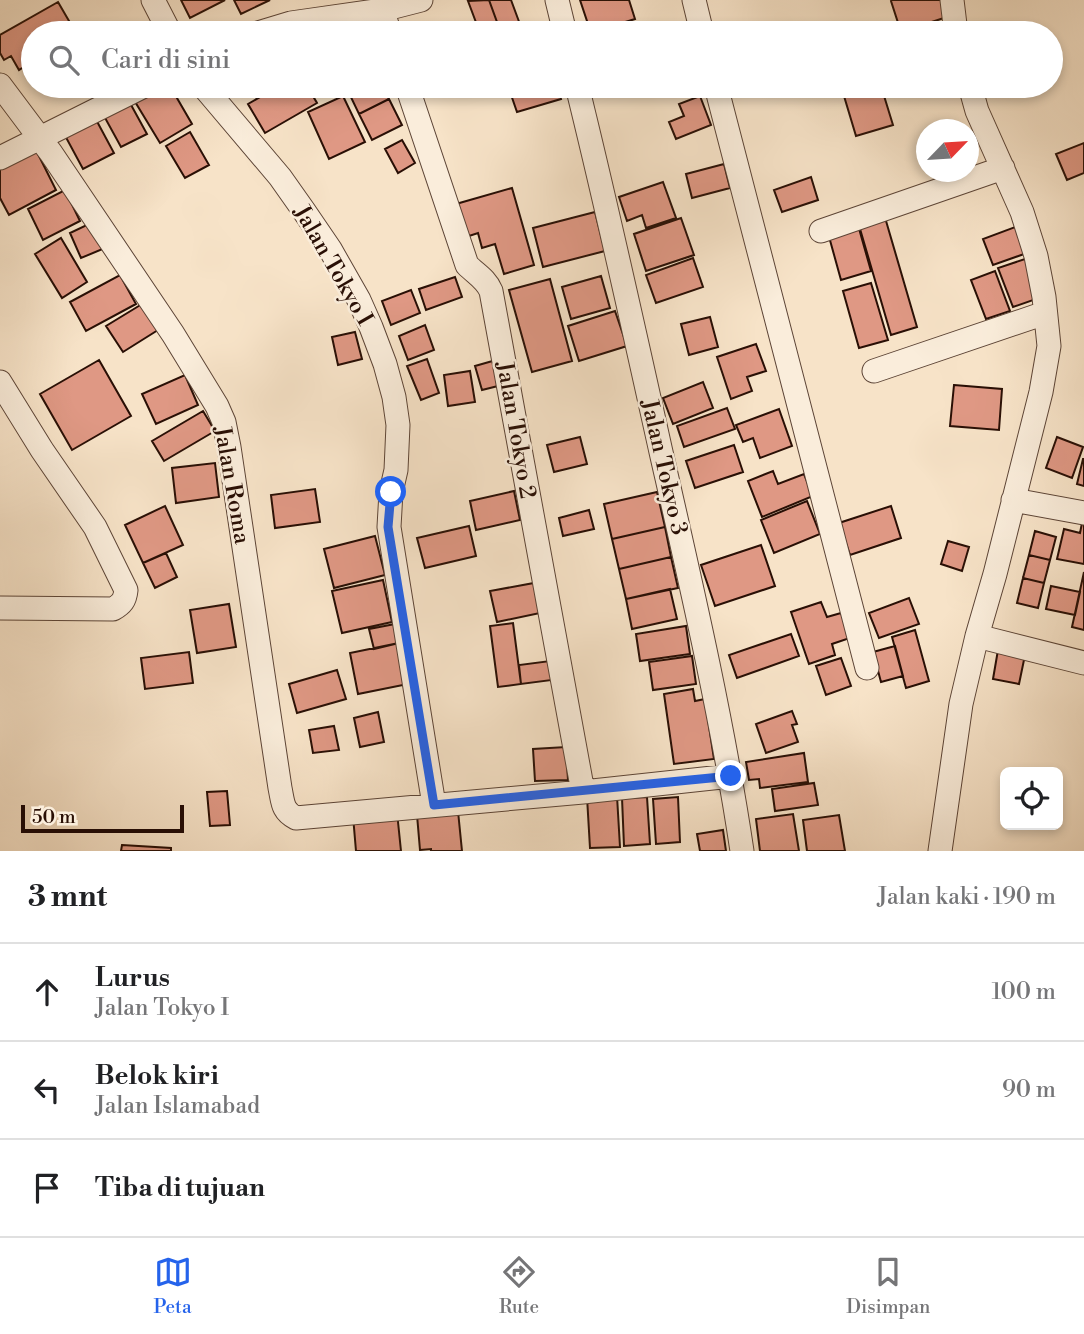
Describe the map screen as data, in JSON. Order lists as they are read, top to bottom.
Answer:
{
  "streets": {
    "street": [
      "Jalan Tokyo I",
      "Jalan Tokyo 2",
      "Jalan Tokyo 3",
      "Jalan Roma"
    ]
  },
  "crossings": [
    ["Jalan Tokyo I", "Jalan Roma"]
  ],
  "scale_bar": "50 m",
  "north": "top right",
  "page": {
    "search": "Cari di sini",
    "scale": "50 m",
    "heading": ["3 mnt", "Jalan kaki · 190 m"],
    "list": [
      ["Lurus", "Jalan Tokyo I", "100 m"],
      ["Belok kiri", "Jalan Islamabad", "90 m"],
      "Tiba di tujuan"
    ],
    "nav": ["Peta", "Rute", "Disimpan"]
  }
}
